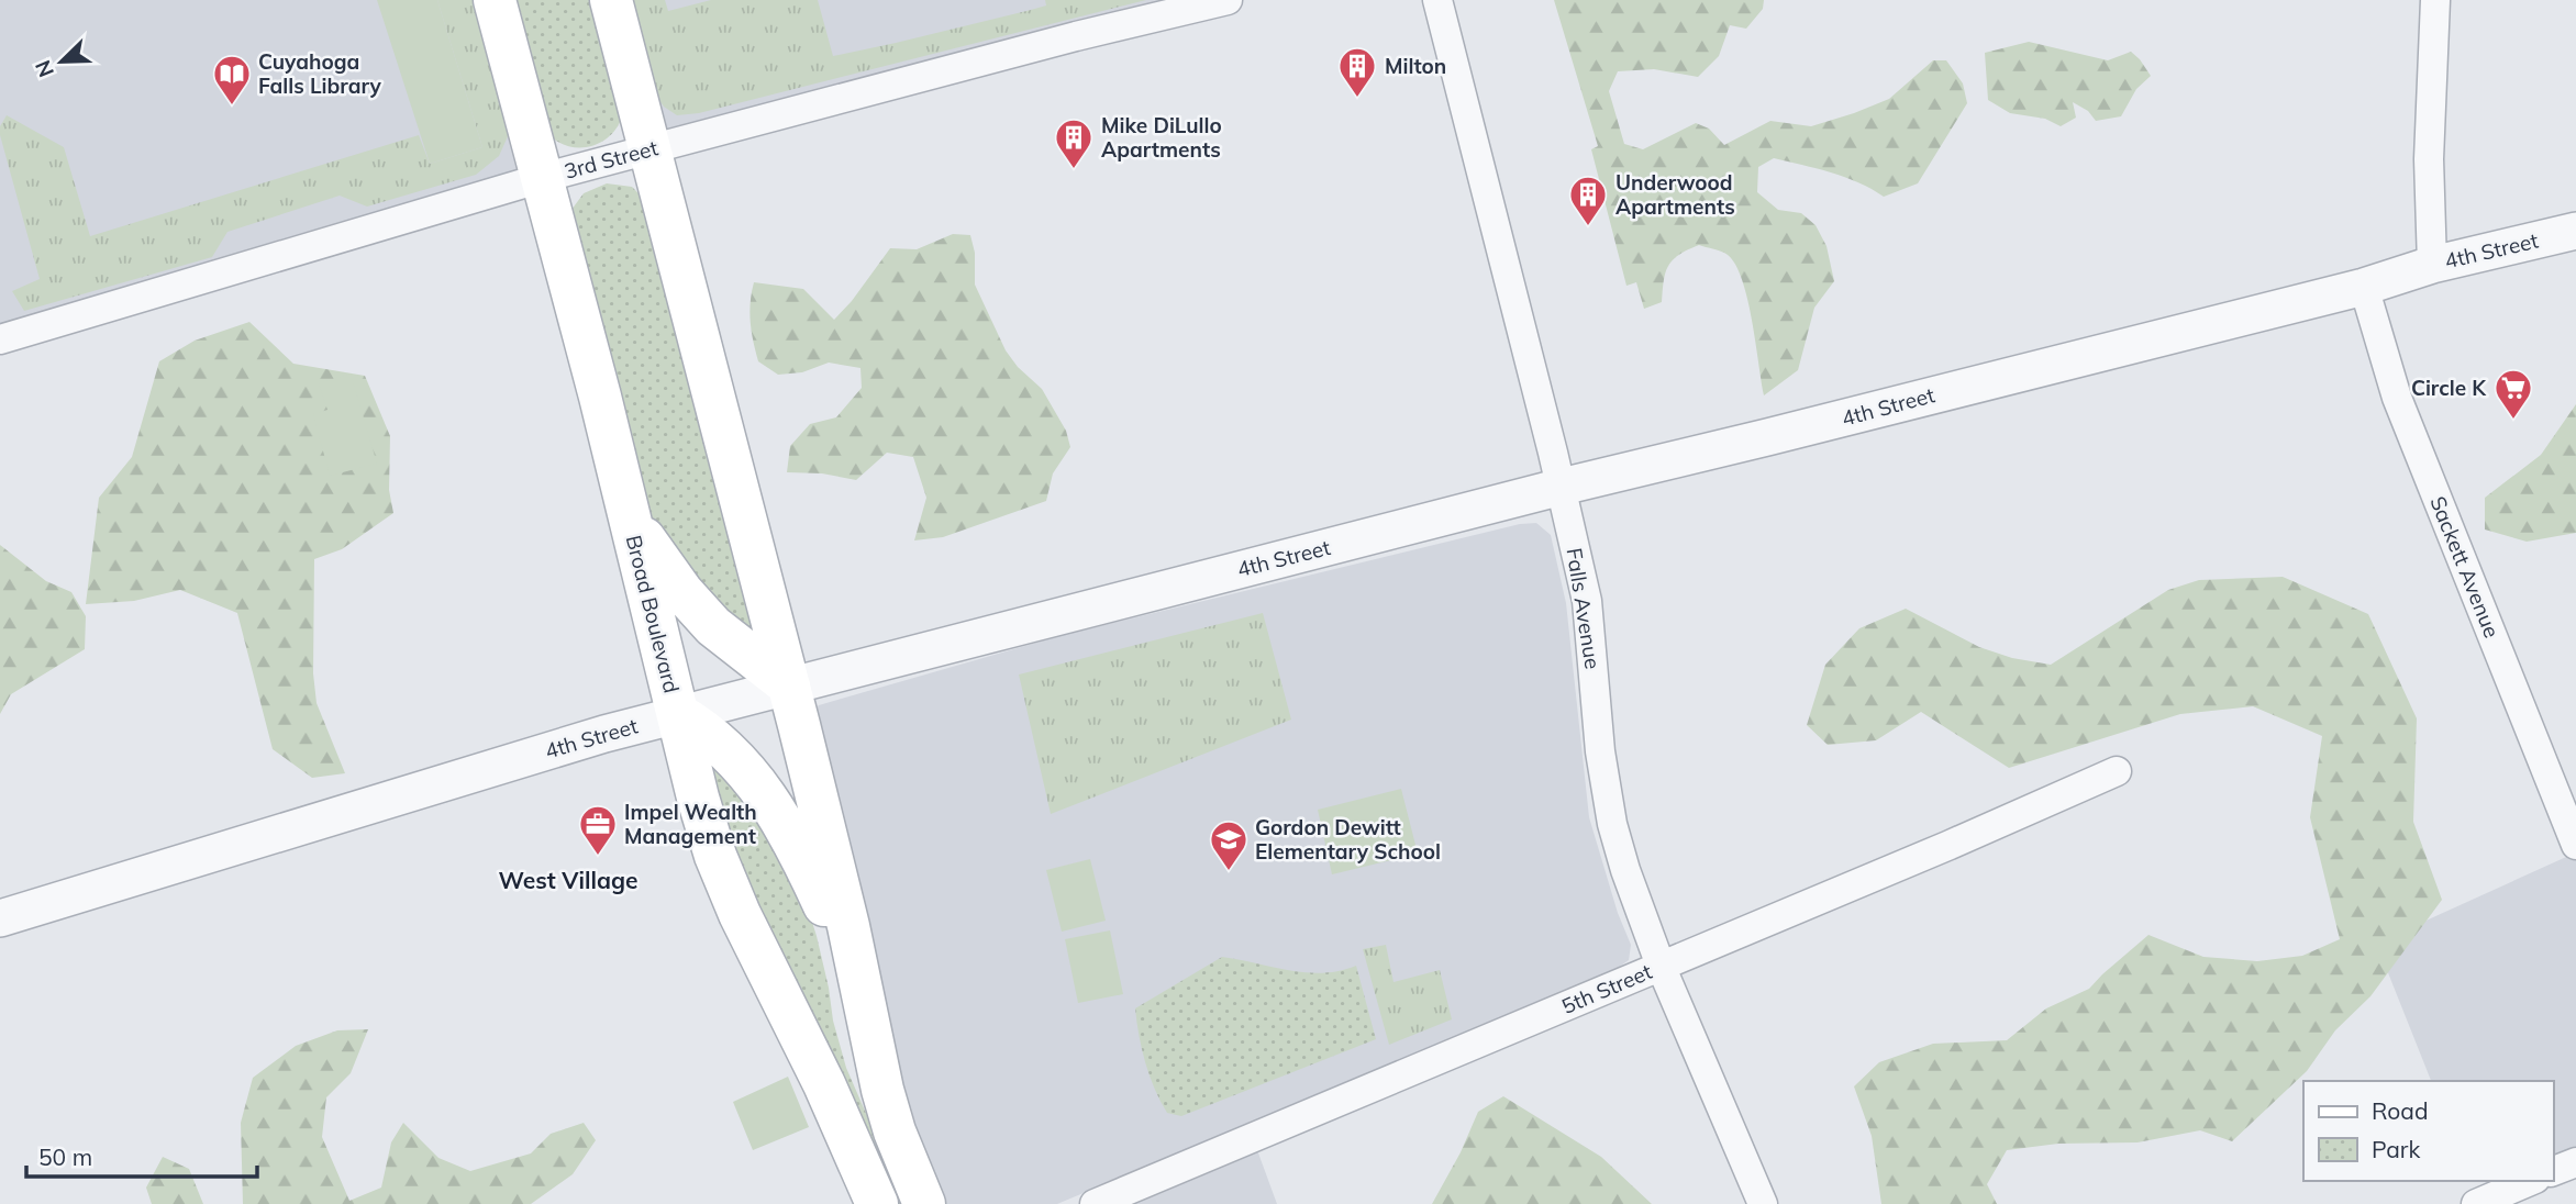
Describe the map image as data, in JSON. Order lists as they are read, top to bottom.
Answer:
{
  "streets": {
    "main road": ["Broad Boulevard"],
    "street": [
      "3rd Street",
      "4th Street",
      "Sackett Avenue",
      "Falls Avenue",
      "5th Street"
    ]
  },
  "crossings": [
    ["3rd Street", "Broad Boulevard"],
    ["4th Street", "Sackett Avenue"],
    ["4th Street", "Falls Avenue"],
    ["4th Street", "Broad Boulevard"],
    ["Falls Avenue", "5th Street"]
  ],
  "districts": ["West Village"],
  "places": {
    "building": ["Milton", "Mike DiLullo Apartments", "Underwood Apartments"],
    "library": ["Cuyahoga Falls Library"],
    "supermarket": ["Circle K"],
    "office": ["Impel Wealth Management"],
    "school or university": ["Gordon Dewitt Elementary School"]
  },
  "legend": ["Road", "Park"],
  "scale_bar": "50 m",
  "north": "bottom left"
}
